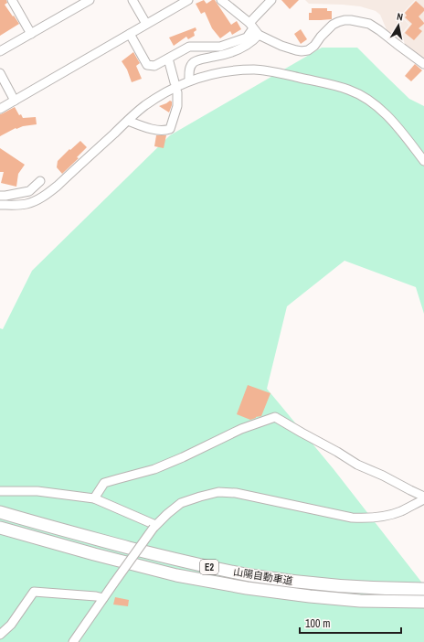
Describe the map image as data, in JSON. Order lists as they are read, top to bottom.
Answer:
{
  "streets": {
    "highway": ["E2", "山陽自動車道"]
  },
  "scale_bar": "100 m",
  "north": "top"
}
